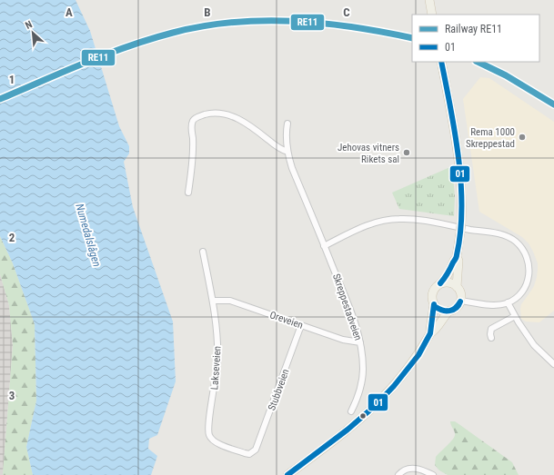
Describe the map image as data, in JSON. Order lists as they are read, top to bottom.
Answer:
{
  "streets": {
    "street": [
      "Skreppestadveien",
      "Oreveien",
      "Lakseveien",
      "Stubbveien"
    ]
  },
  "crossings": [
    ["Skreppestadveien", "Oreveien"],
    ["Oreveien", "Lakseveien"],
    ["Oreveien", "Stubbveien"],
    ["Lakseveien", "Stubbveien"]
  ],
  "water": ["Numedalslågen"],
  "places": ["Rema 1000 Skreppestad", "Jehovas vitners Rikets sal"],
  "lines": ["rail line RE11", "transit line 01"],
  "legend": ["Railway RE11", "01"],
  "north": "top left",
  "grid": {
    "columns": ["A", "B", "C"],
    "rows": ["1", "2", "3"]
  }
}
